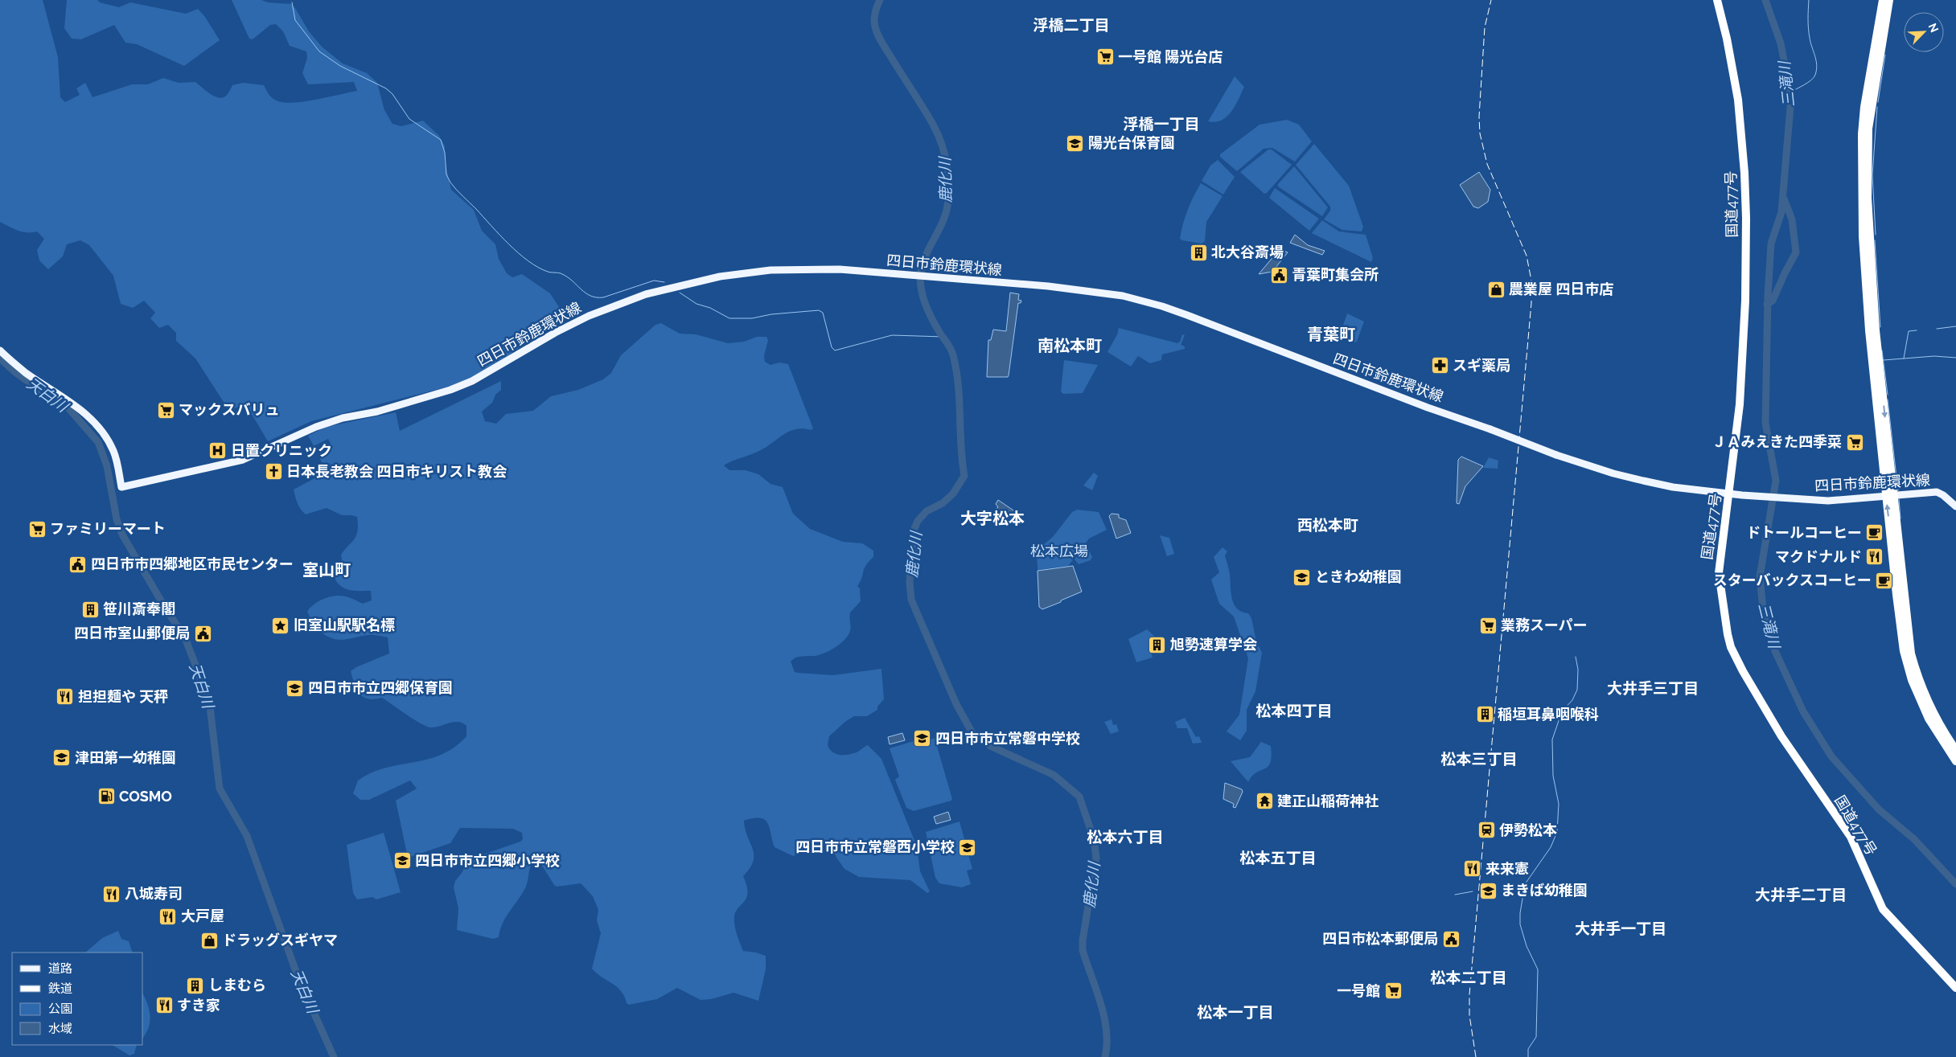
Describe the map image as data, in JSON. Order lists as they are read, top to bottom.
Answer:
{
  "streets": {
    "highway": ["国道477号"],
    "main road": ["四日市鈴鹿環状線"]
  },
  "crossings": [
    ["国道477号", "四日市鈴鹿環状線"]
  ],
  "districts": [
    "浮橋二丁目",
    "浮橋一丁目",
    "青葉町",
    "南松本町",
    "大字松本",
    "西松本町",
    "室山町",
    "大井手三丁目",
    "松本四丁目",
    "松本三丁目",
    "松本六丁目",
    "松本五丁目",
    "大井手二丁目",
    "大井手一丁目",
    "松本二丁目",
    "松本一丁目"
  ],
  "water": ["三滝川", "鹿化川", "天白川"],
  "parks": ["松本広場"],
  "places": {
    "supermarket": [
      "一号館 陽光台店",
      "マックスバリュ",
      "ＪＡみえきた四季菜",
      "ファミリーマート",
      "業務スーパー",
      "一号館"
    ],
    "school or university": [
      "陽光台保育園",
      "ときわ幼稚園",
      "四日市市立四郷保育園",
      "四日市市立常磐中学校",
      "津田第一幼稚園",
      "四日市市立常磐西小学校",
      "四日市市立四郷小学校",
      "まきば幼稚園"
    ],
    "building": [
      "北大谷斎場",
      "笹川斎奉閣",
      "旭勢速算学会",
      "稲垣耳鼻咽喉科",
      "しまむら"
    ],
    "public building": [
      "青葉町集会所",
      "四日市市四郷地区市民センター",
      "四日市室山郵便局",
      "四日市松本郵便局"
    ],
    "shop": ["農業屋 四日市店", "ドラッグスギヤマ"],
    "pharmacy": ["スギ薬局"],
    "hospital": ["日置クリニック"],
    "church": ["日本長老教会 四日市キリスト教会"],
    "cafe": ["ドトールコーヒー", "スターバックスコーヒー"],
    "restaurant": [
      "マクドナルド",
      "担担麺や 天秤",
      "来来憲",
      "八城寿司",
      "大戸屋",
      "すき家"
    ],
    "place": ["旧室山駅駅名標"],
    "fuel station": ["COSMO"],
    "temple": ["建正山稲荷神社"],
    "station": ["伊勢松本"]
  },
  "legend": [
    "道路",
    "鉄道",
    "公園",
    "水域"
  ],
  "north": "top right"
}
